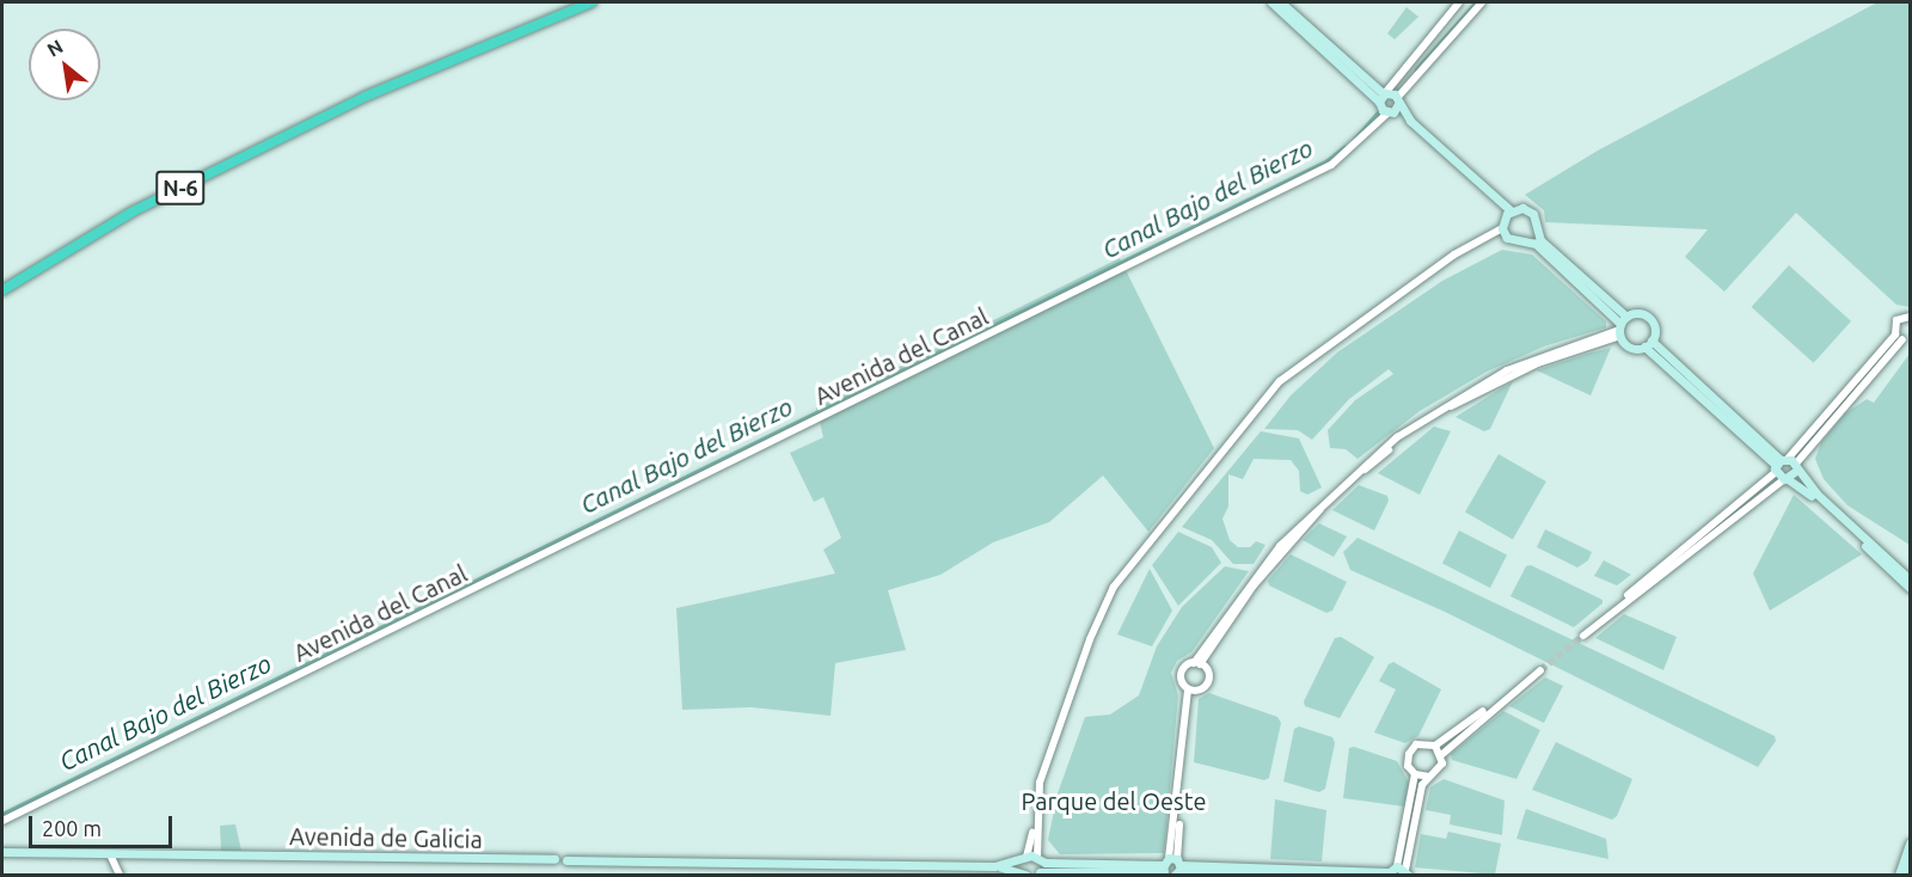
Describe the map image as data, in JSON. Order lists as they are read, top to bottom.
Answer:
{
  "streets": {
    "highway": ["N-6"],
    "main road": ["Avenida de Galicia"],
    "street": ["Avenida del Canal"]
  },
  "water": ["Canal Bajo del Bierzo"],
  "parks": ["Parque del Oeste"],
  "scale_bar": "200 m",
  "north": "top left"
}
